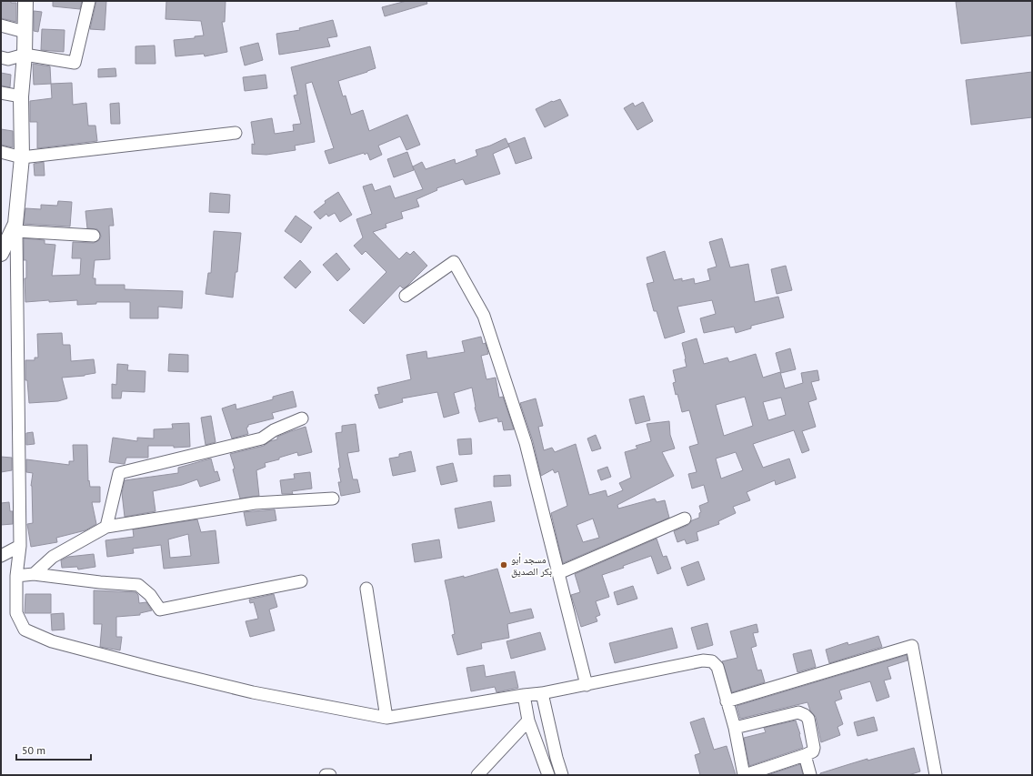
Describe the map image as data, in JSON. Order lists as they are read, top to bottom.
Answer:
{
  "places": ["مسجد أبو بكر الصديق"],
  "scale_bar": "50 m"
}
